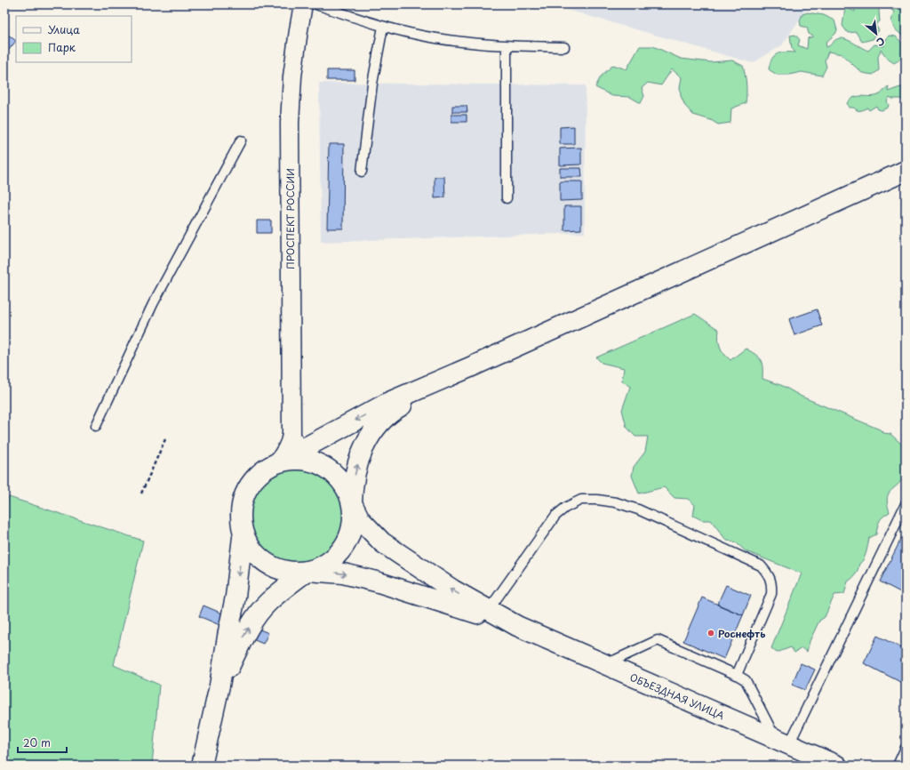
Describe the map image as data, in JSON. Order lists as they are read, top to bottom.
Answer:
{
  "streets": {
    "street": ["ПРОСПЕКТ РОССИИ", "ОБЪЕЗДНАЯ УЛИЦА"]
  },
  "places": ["Роснефть"],
  "legend": ["Улица", "Парк"],
  "scale_bar": "20 m",
  "north": "bottom right"
}
